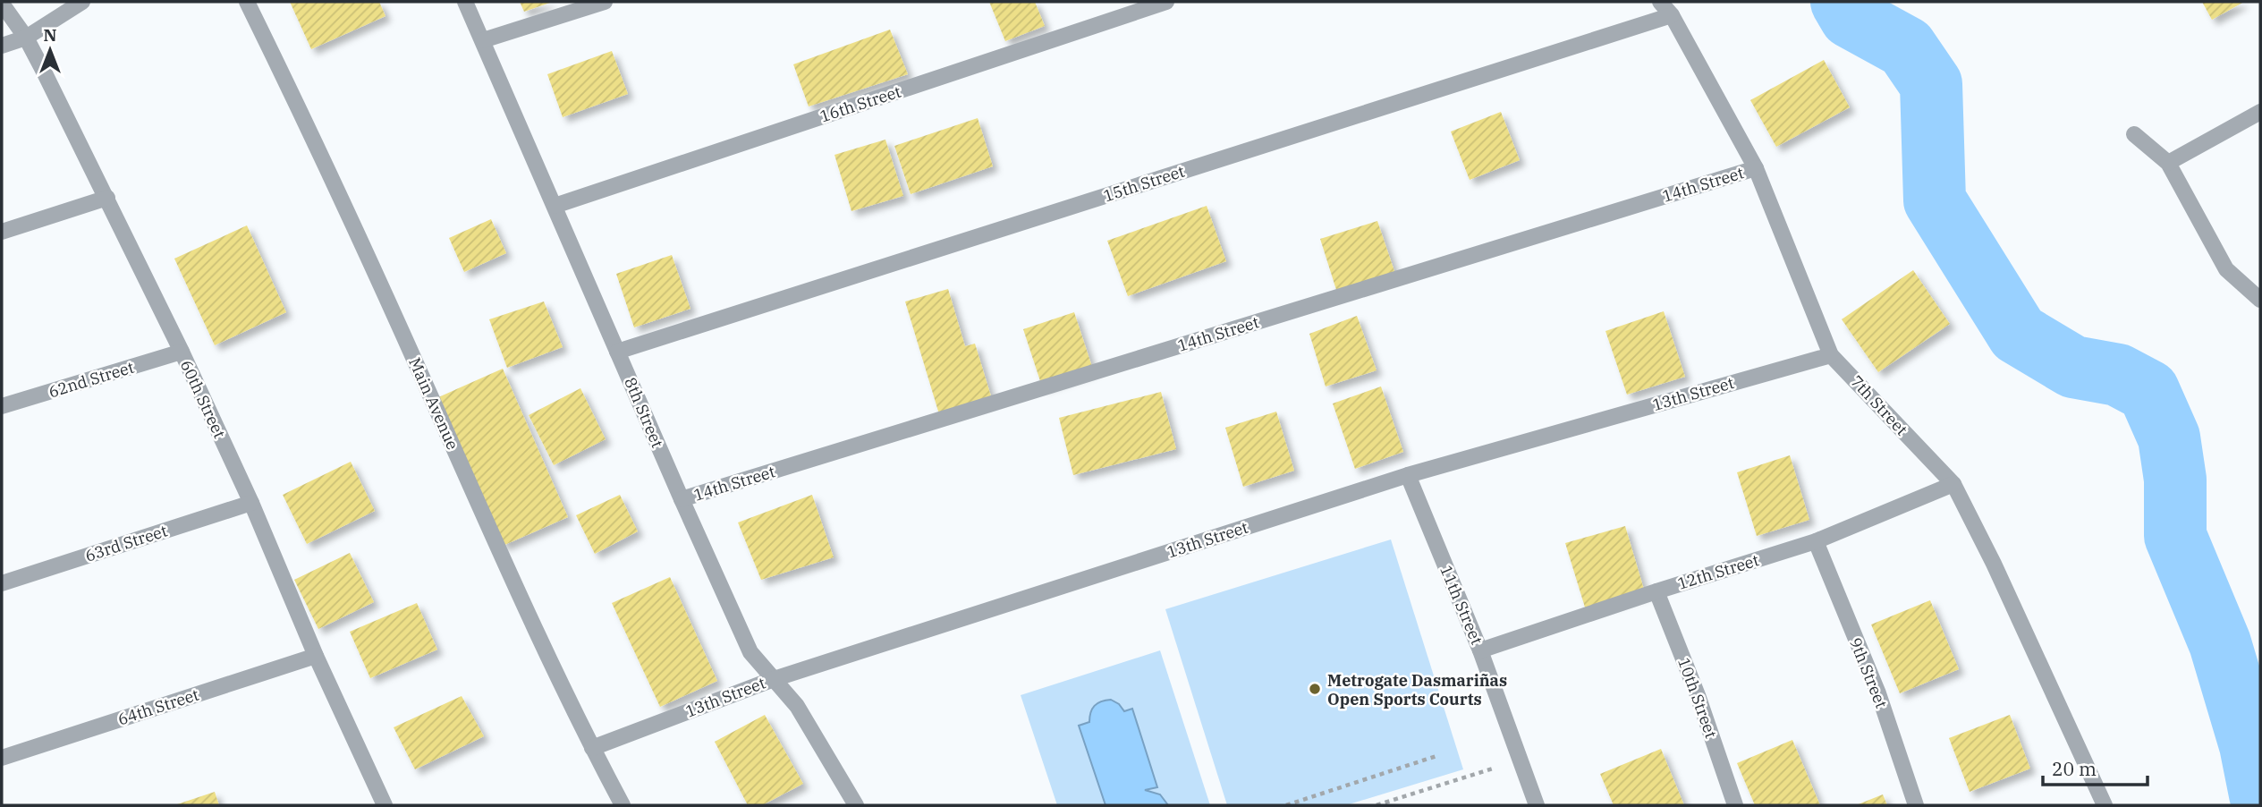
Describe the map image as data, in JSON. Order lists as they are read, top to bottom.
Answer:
{
  "streets": {
    "street": [
      "16th Street",
      "15th Street",
      "14th Street",
      "62nd Street",
      "13th Street",
      "60th Street",
      "Main Avenue",
      "7th Street",
      "8th Street",
      "63rd Street",
      "12th Street",
      "11th Street",
      "9th Street",
      "10th Street",
      "64th Street"
    ]
  },
  "crossings": [
    ["16th Street", "8th Street"],
    ["15th Street", "7th Street"],
    ["15th Street", "8th Street"],
    ["14th Street", "7th Street"],
    ["14th Street", "8th Street"],
    ["62nd Street", "60th Street"],
    ["13th Street", "Main Avenue"],
    ["13th Street", "7th Street"],
    ["13th Street", "8th Street"],
    ["13th Street", "11th Street"],
    ["60th Street", "63rd Street"],
    ["60th Street", "64th Street"],
    ["7th Street", "12th Street"],
    ["12th Street", "11th Street"],
    ["12th Street", "9th Street"],
    ["12th Street", "10th Street"]
  ],
  "places": ["Metrogate Dasmariñas Open Sports Courts"],
  "scale_bar": "20 m",
  "north": "top"
}
